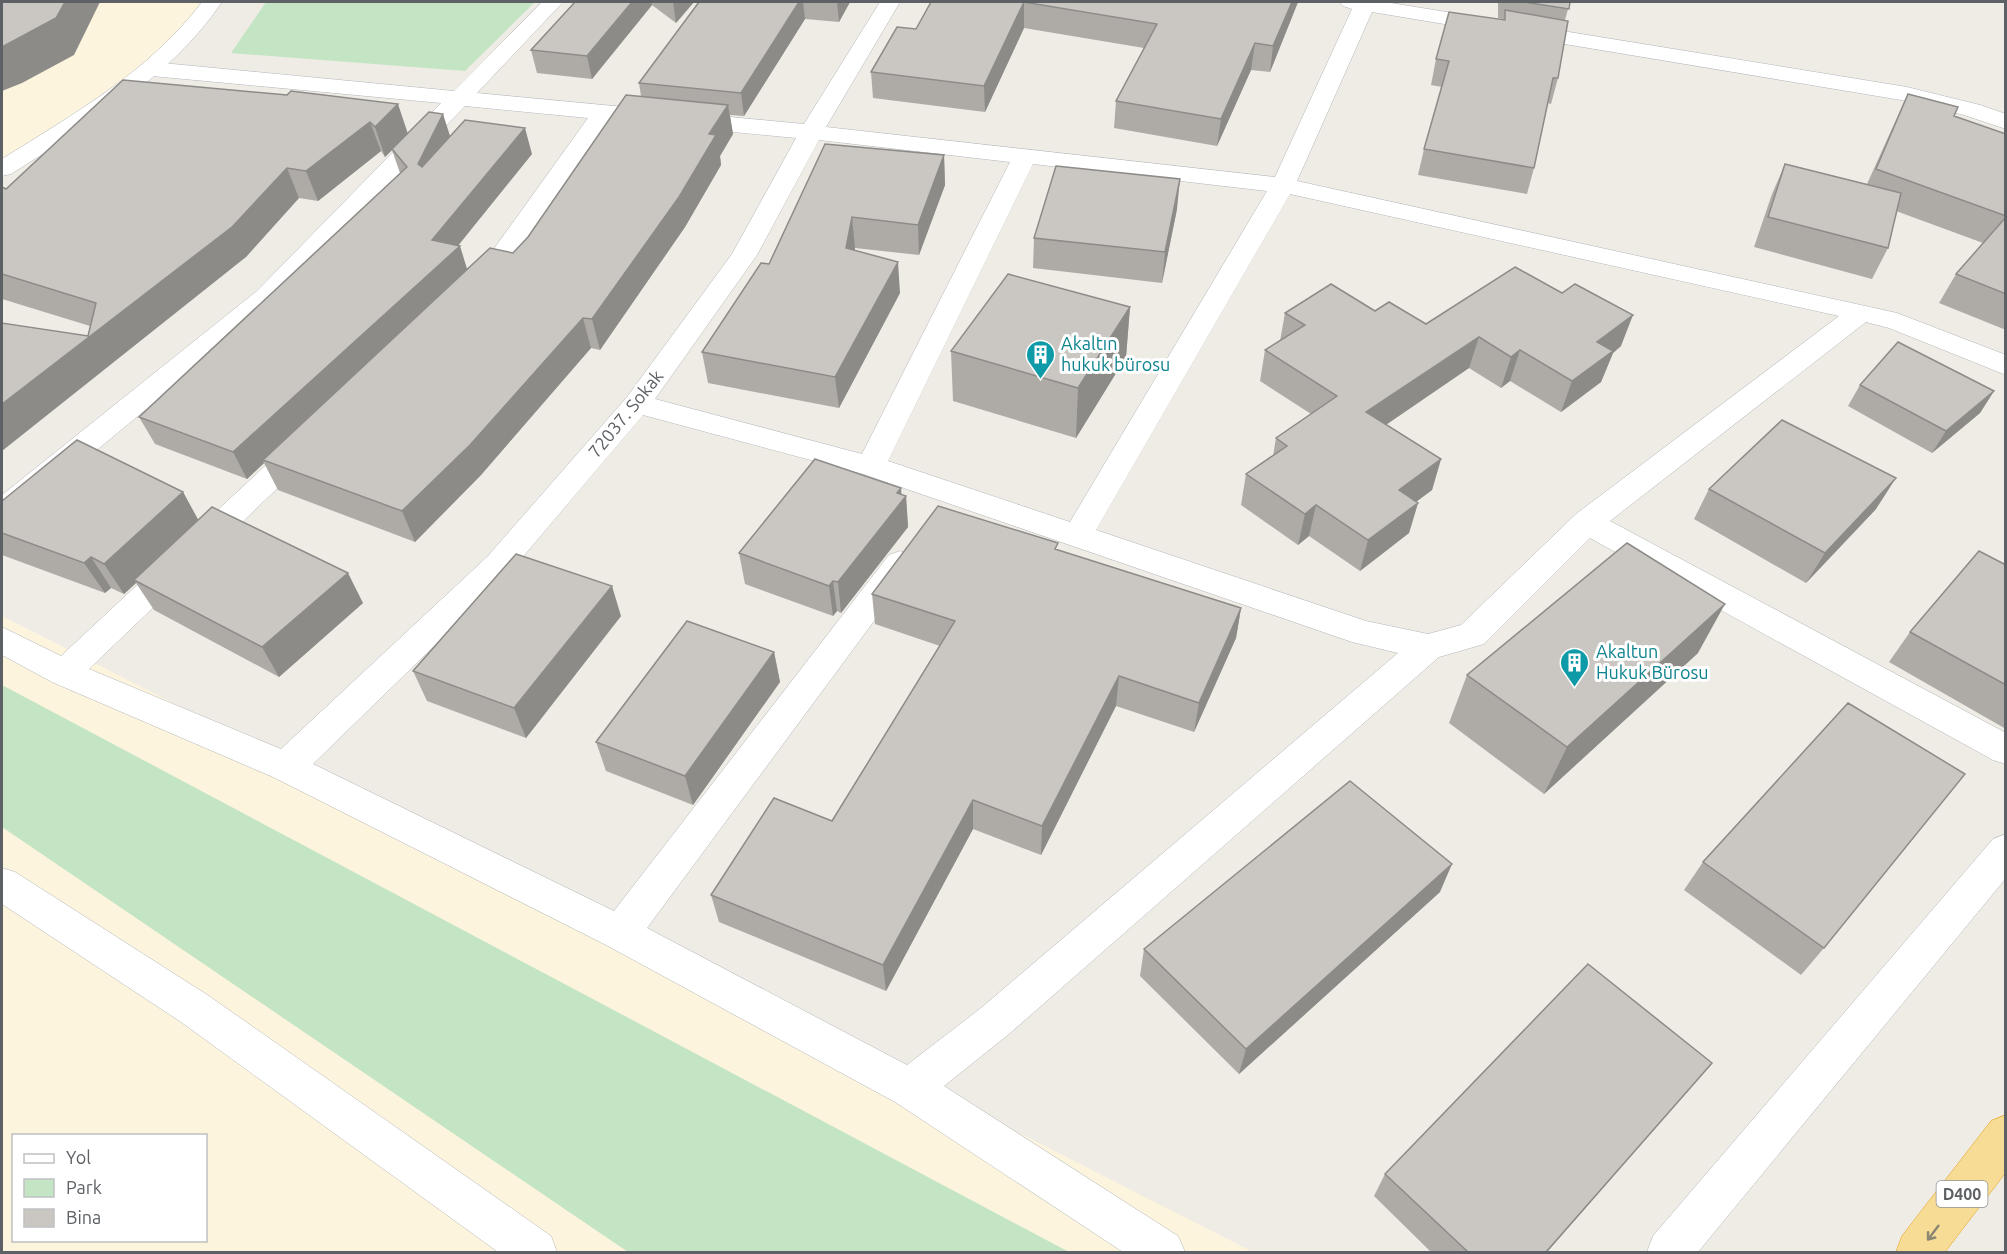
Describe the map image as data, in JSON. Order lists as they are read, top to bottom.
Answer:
{
  "streets": {
    "highway": ["D400"],
    "street": ["72037. Sokak"]
  },
  "places": {
    "building": ["Akaltın hukuk bürosu", "Akaltun Hukuk Bürosu"]
  },
  "legend": ["Yol", "Park", "Bina"]
}
